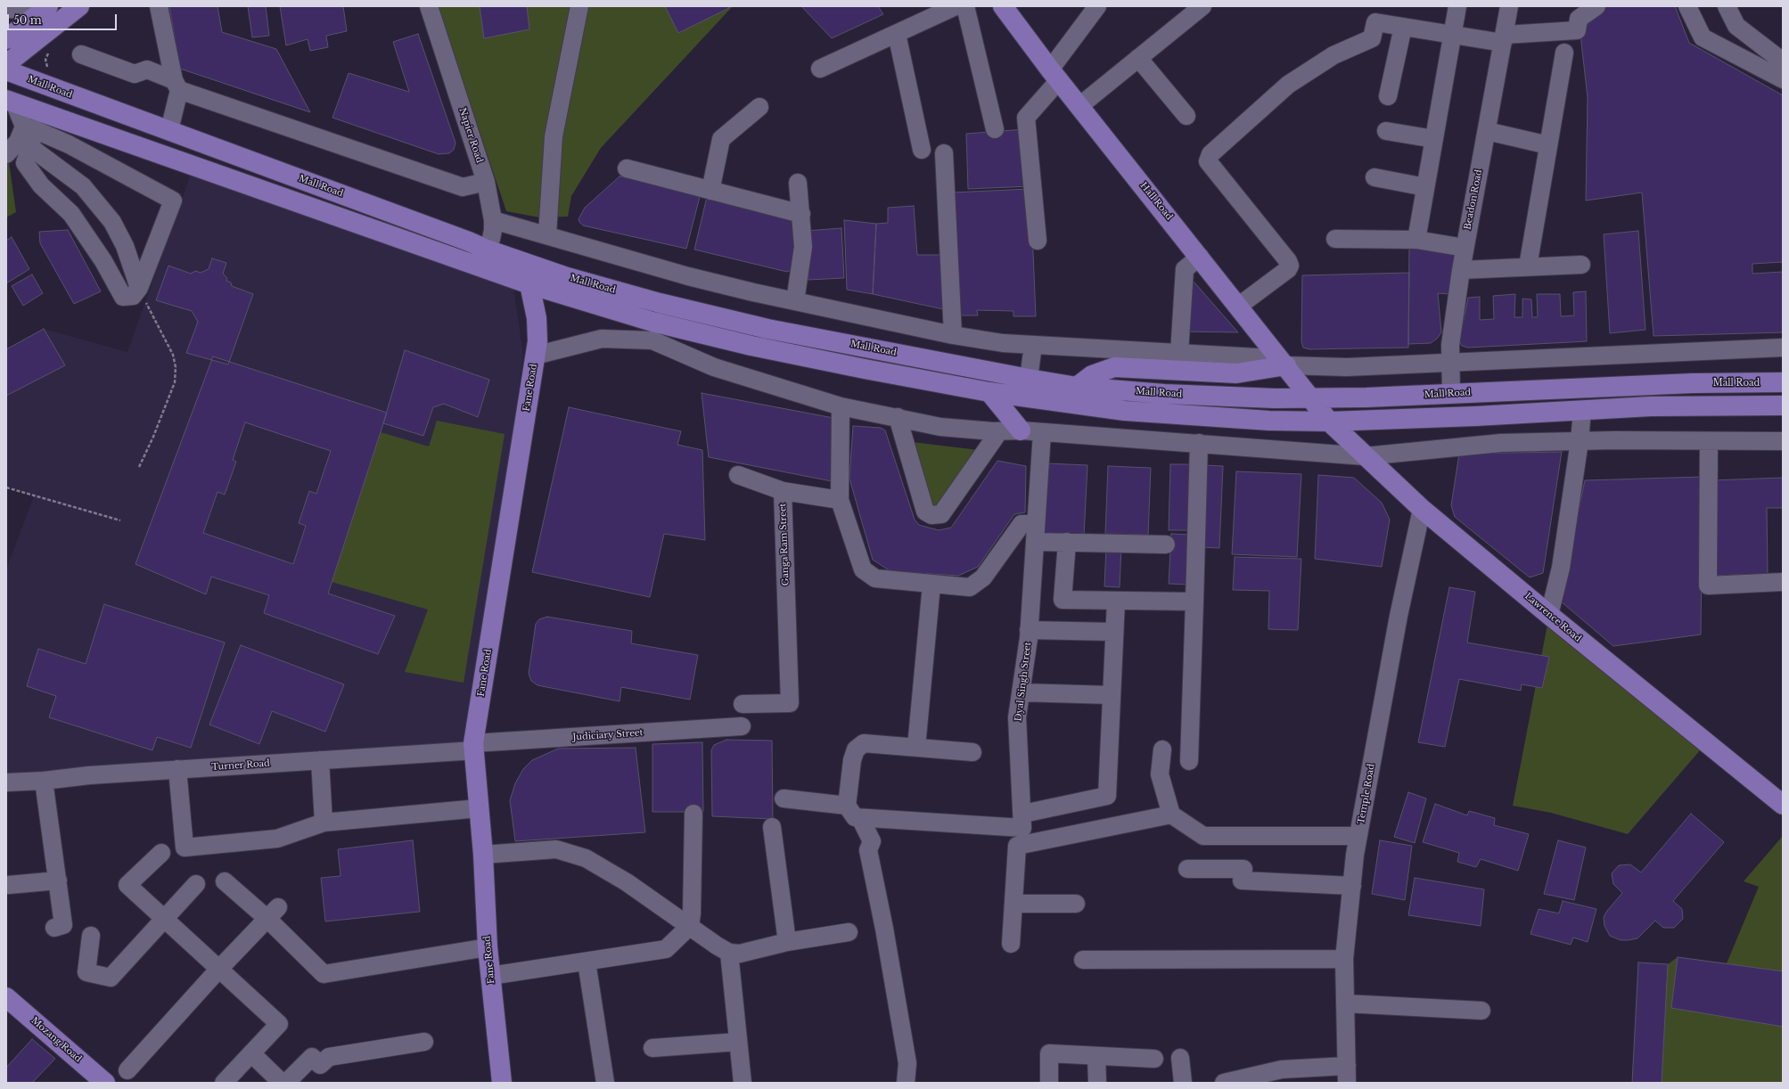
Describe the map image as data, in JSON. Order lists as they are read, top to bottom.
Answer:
{
  "streets": {
    "main road": [
      "Mall Road",
      "Hall Road",
      "Fane Road",
      "Lawrence Road",
      "Mozang Road"
    ],
    "street": [
      "Napier Road",
      "Beadon Road",
      "Ganga Ram Street",
      "Dyal Singh Street",
      "Judiciary Street",
      "Turner Road",
      "Temple Road"
    ]
  },
  "crossings": [
    ["Mall Road", "Napier Road"],
    ["Mall Road", "Beadon Road"],
    ["Mall Road", "Hall Road"],
    ["Mall Road", "Fane Road"],
    ["Mall Road", "Lawrence Road"],
    ["Hall Road", "Lawrence Road"],
    ["Fane Road", "Judiciary Street"],
    ["Fane Road", "Turner Road"],
    ["Lawrence Road", "Temple Road"],
    ["Judiciary Street", "Turner Road"]
  ],
  "scale_bar": "50 m"
}
